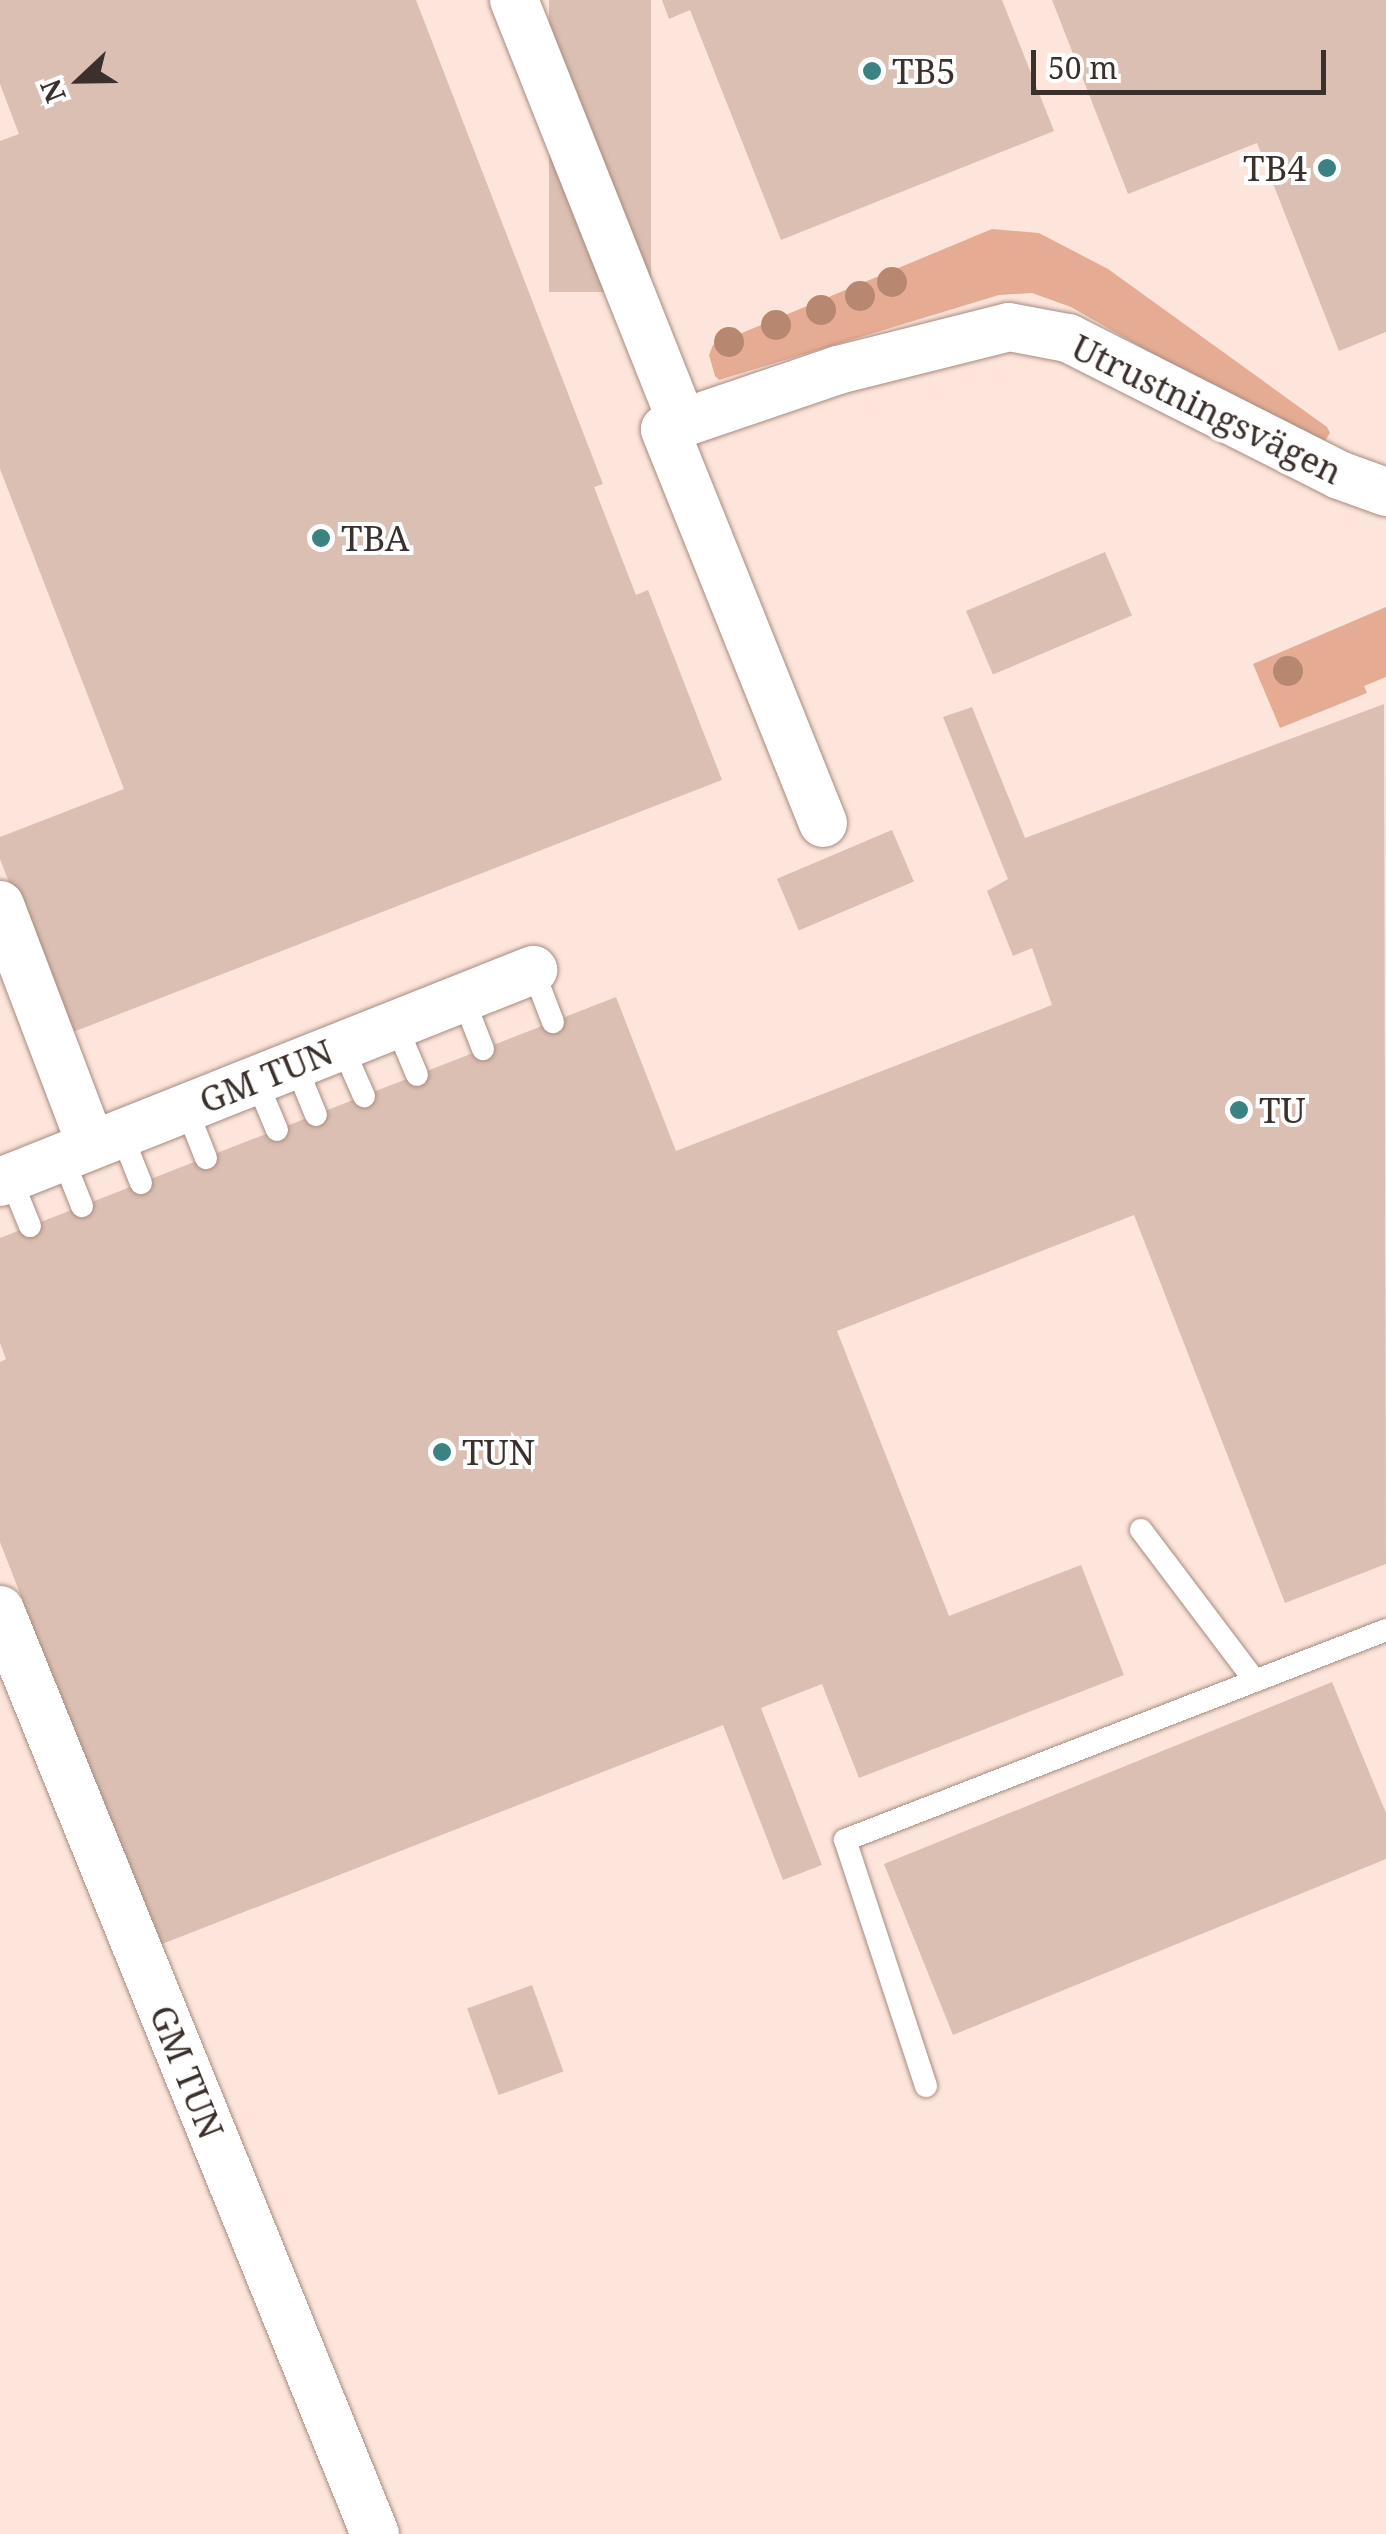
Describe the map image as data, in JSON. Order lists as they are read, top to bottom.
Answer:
{
  "streets": {
    "street": ["Utrustningsvägen", "GM TUN"]
  },
  "places": [
    "TB5",
    "TB4",
    "TBA",
    "TU",
    "TUN"
  ],
  "scale_bar": "50 m",
  "north": "left"
}
